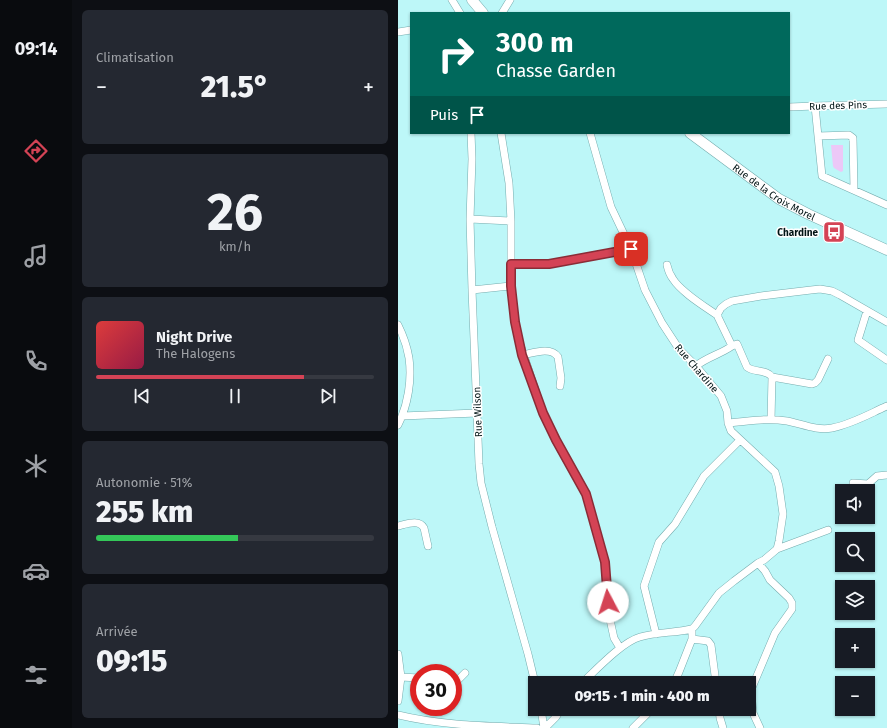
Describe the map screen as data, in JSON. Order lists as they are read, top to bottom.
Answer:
{
  "streets": {
    "main road": ["Rue de la Croix Morel"],
    "street": ["Rue des Pins", "Rue Chardine", "Rue Wilson"]
  },
  "places": {
    "bus stop": ["Chardine"]
  },
  "page": {
    "tabs": "09:14",
    "tile": [
      "Climatisation",
      ["26", "km/h"],
      ["Autonomie · 51%", "255 km"],
      ["Arrivée", "09:15"]
    ],
    "turn": ["300 m", "Chasse Garden"],
    "heat": ["−", "21.5°", "+"],
    "then": "Puis",
    "song": ["Night Drive", "The Halogens"],
    "map_buttons": ["+", "−"],
    "limit": "30",
    "trip": "09:15 · 1 min · 400 m"
  }
}
